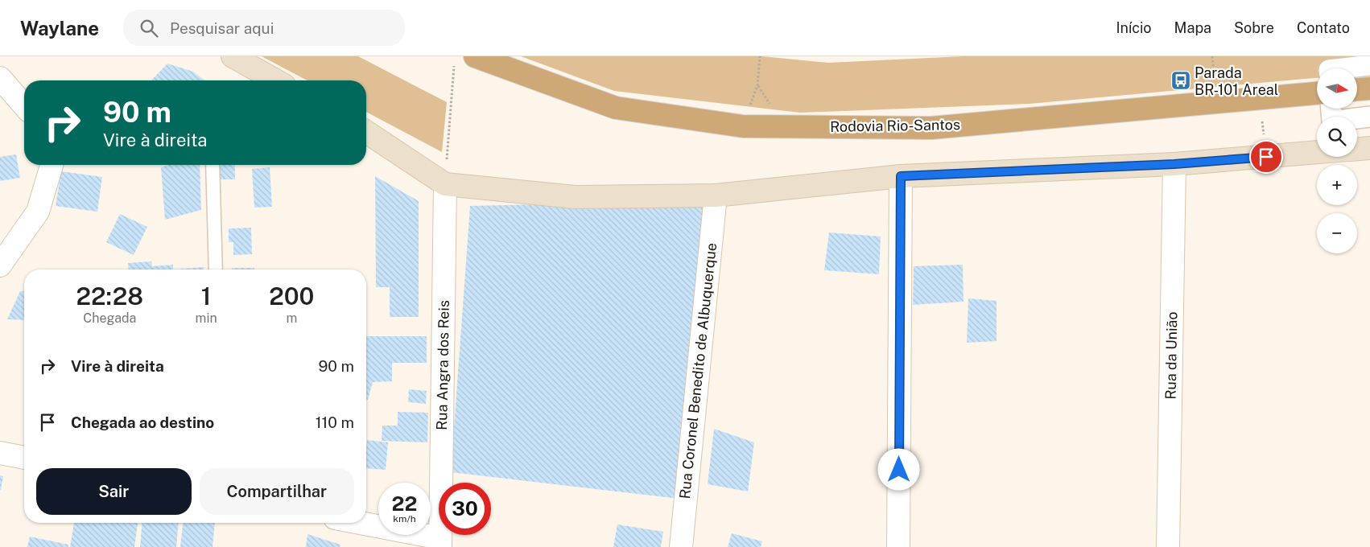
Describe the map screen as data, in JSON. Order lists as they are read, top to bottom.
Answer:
{
  "streets": {
    "highway": ["Rodovia Rio-Santos"],
    "street": ["Rua da União", "Rua Angra dos Reis", "Rua Coronel Benedito de Albuquerque"]
  },
  "places": {
    "bus stop": ["Parada BR-101 Areal"]
  },
  "north": "right",
  "page": {
    "header": "Waylane",
    "search": "Pesquisar aqui",
    "nav": [
      "Início",
      "Mapa",
      "Sobre",
      "Contato"
    ],
    "map_buttons": ["+", "−"],
    "turn": ["90 m", "Vire à direita"],
    "eta": [
      "22:28",
      "Chegada",
      "1",
      "min",
      "200",
      "m"
    ],
    "list": [
      {
        "name": "Vire à direita",
        "value": "90 m"
      },
      {
        "name": "Chegada ao destino",
        "value": "110 m"
      }
    ],
    "buttons": ["Sair", "Compartilhar"],
    "speed": "22 km/h",
    "limit": "30"
  }
}
